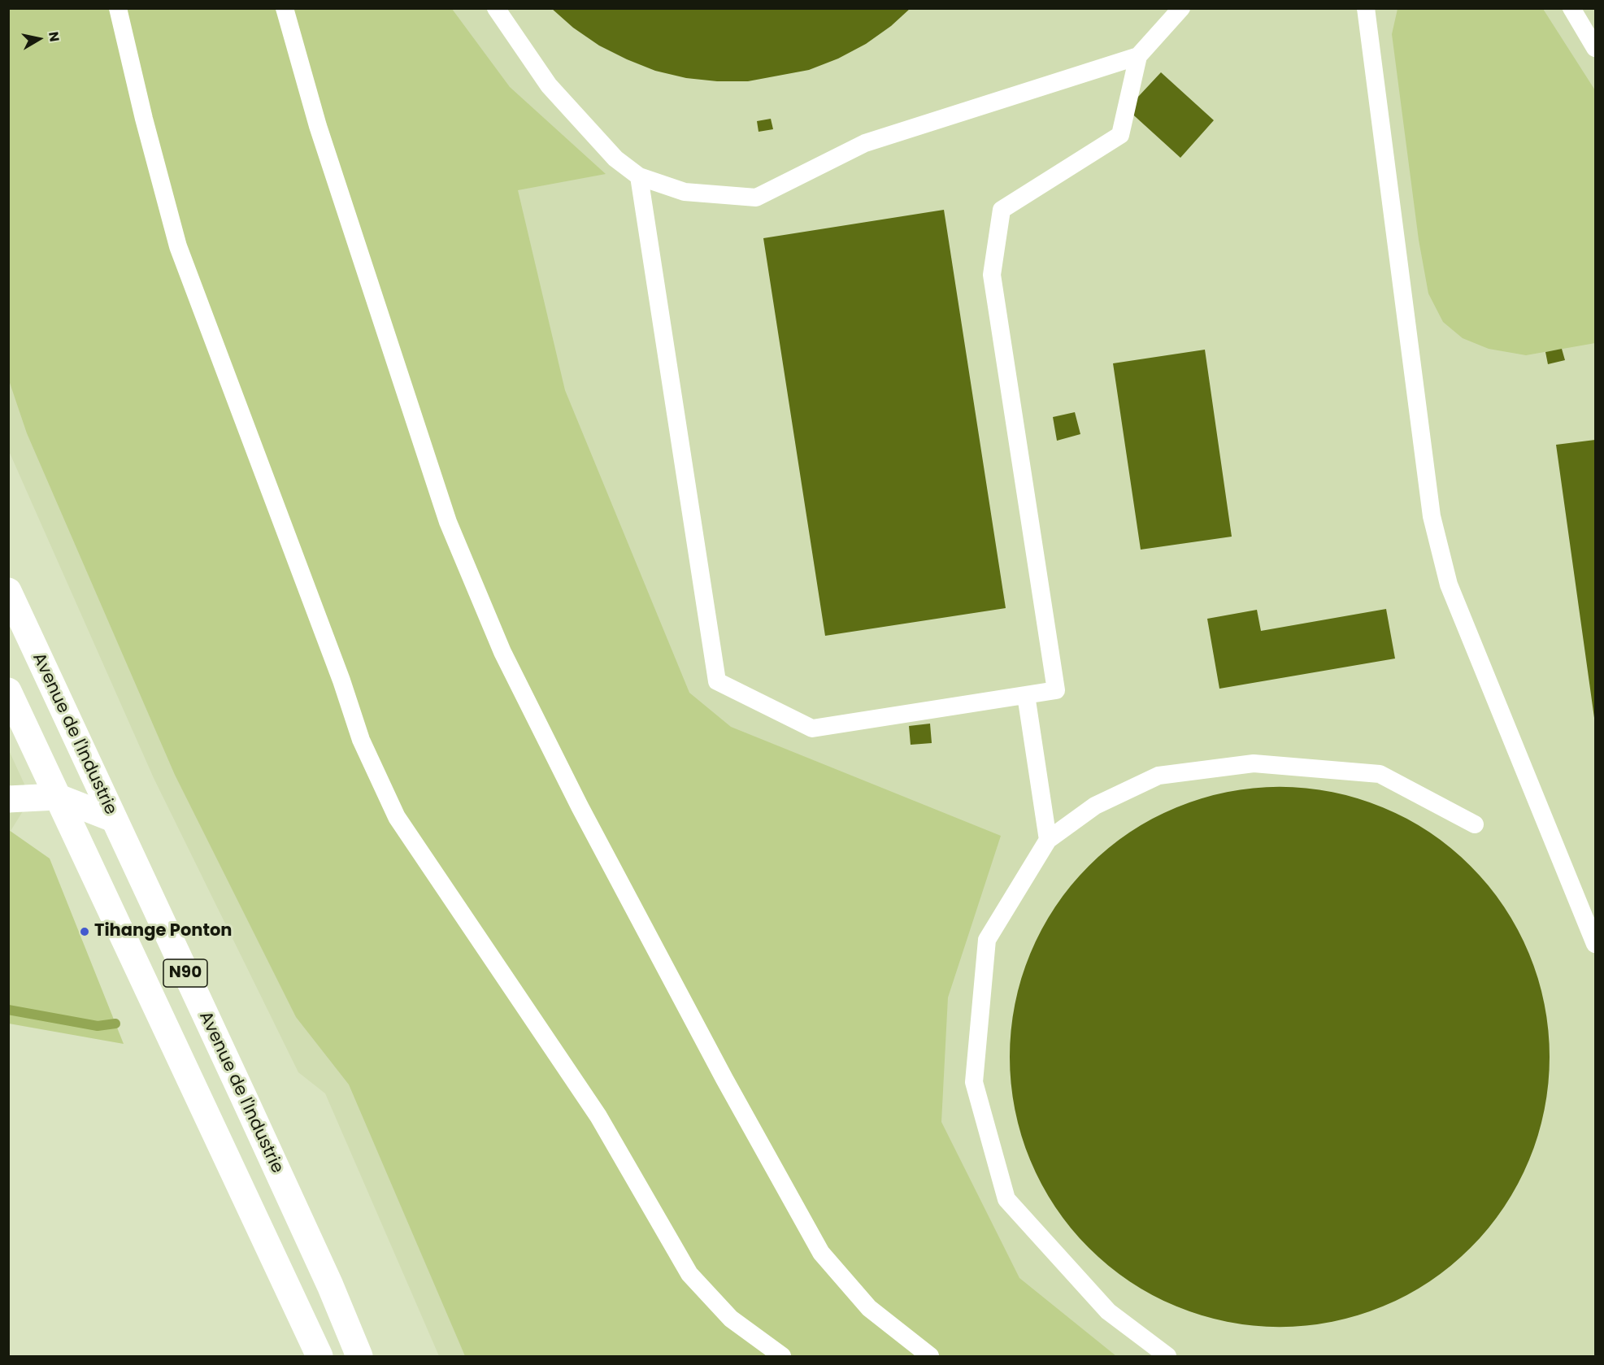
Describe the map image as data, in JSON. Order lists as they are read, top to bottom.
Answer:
{
  "streets": {
    "main road": ["Avenue de l'Industrie", "N90"]
  },
  "places": ["Tihange Ponton"],
  "north": "right"
}
